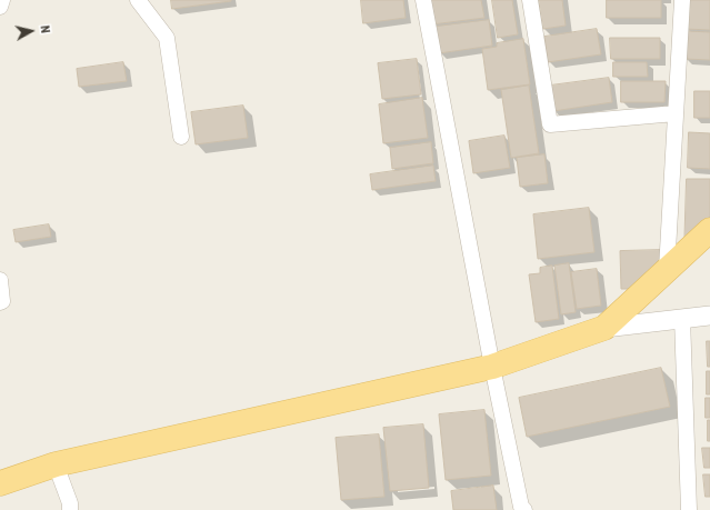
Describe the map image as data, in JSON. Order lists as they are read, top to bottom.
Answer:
{
  "north": "right"
}
